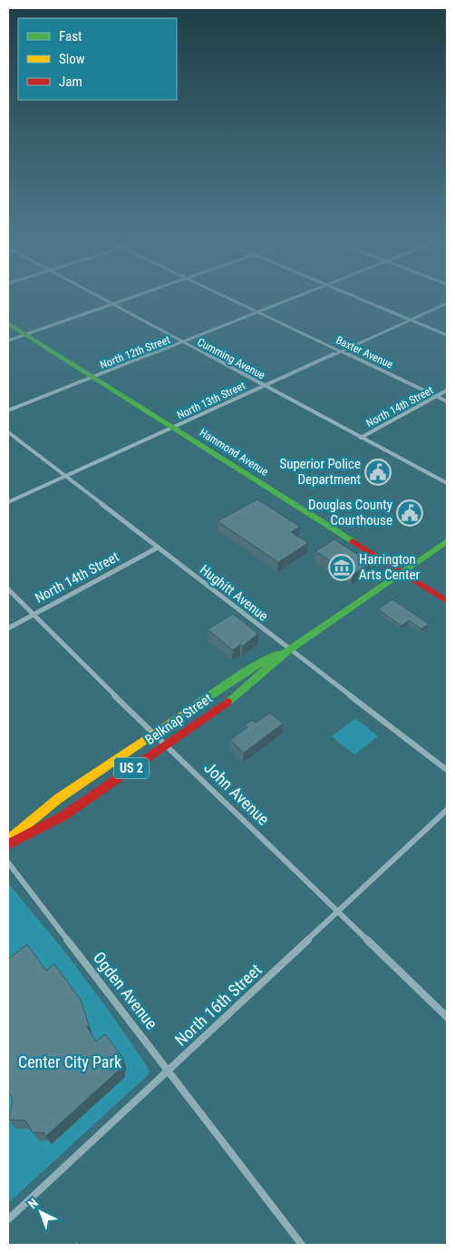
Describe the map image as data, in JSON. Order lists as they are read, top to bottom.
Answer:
{
  "streets": {
    "main road": ["Hammond Avenue", "Belknap Street", "US 2"],
    "street": [
      "North 12th Street",
      "Baxter Avenue",
      "Cumming Avenue",
      "North 13th Street",
      "North 14th Street",
      "Hughitt Avenue",
      "John Avenue",
      "Ogden Avenue",
      "North 16th Street"
    ]
  },
  "crossings": [
    ["North 12th Street", "Baxter Avenue"],
    ["North 12th Street", "Cumming Avenue"],
    ["North 12th Street", "Hammond Avenue"],
    ["Baxter Avenue", "North 13th Street"],
    ["Baxter Avenue", "North 14th Street"],
    ["Cumming Avenue", "North 13th Street"],
    ["Cumming Avenue", "North 14th Street"],
    ["North 13th Street", "Hammond Avenue"],
    ["North 13th Street", "Hughitt Avenue"],
    ["North 14th Street", "Hughitt Avenue"],
    ["North 14th Street", "John Avenue"],
    ["Hammond Avenue", "Belknap Street"],
    ["Hughitt Avenue", "Belknap Street"],
    ["Belknap Street", "John Avenue"],
    ["John Avenue", "North 16th Street"],
    ["Ogden Avenue", "North 16th Street"]
  ],
  "parks": ["Center City Park"],
  "places": {
    "public building": ["Superior Police Department", "Douglas County Courthouse"],
    "museum": ["Harrington Arts Center"]
  },
  "legend": ["Fast", "Slow", "Jam"],
  "north": "top left"
}
